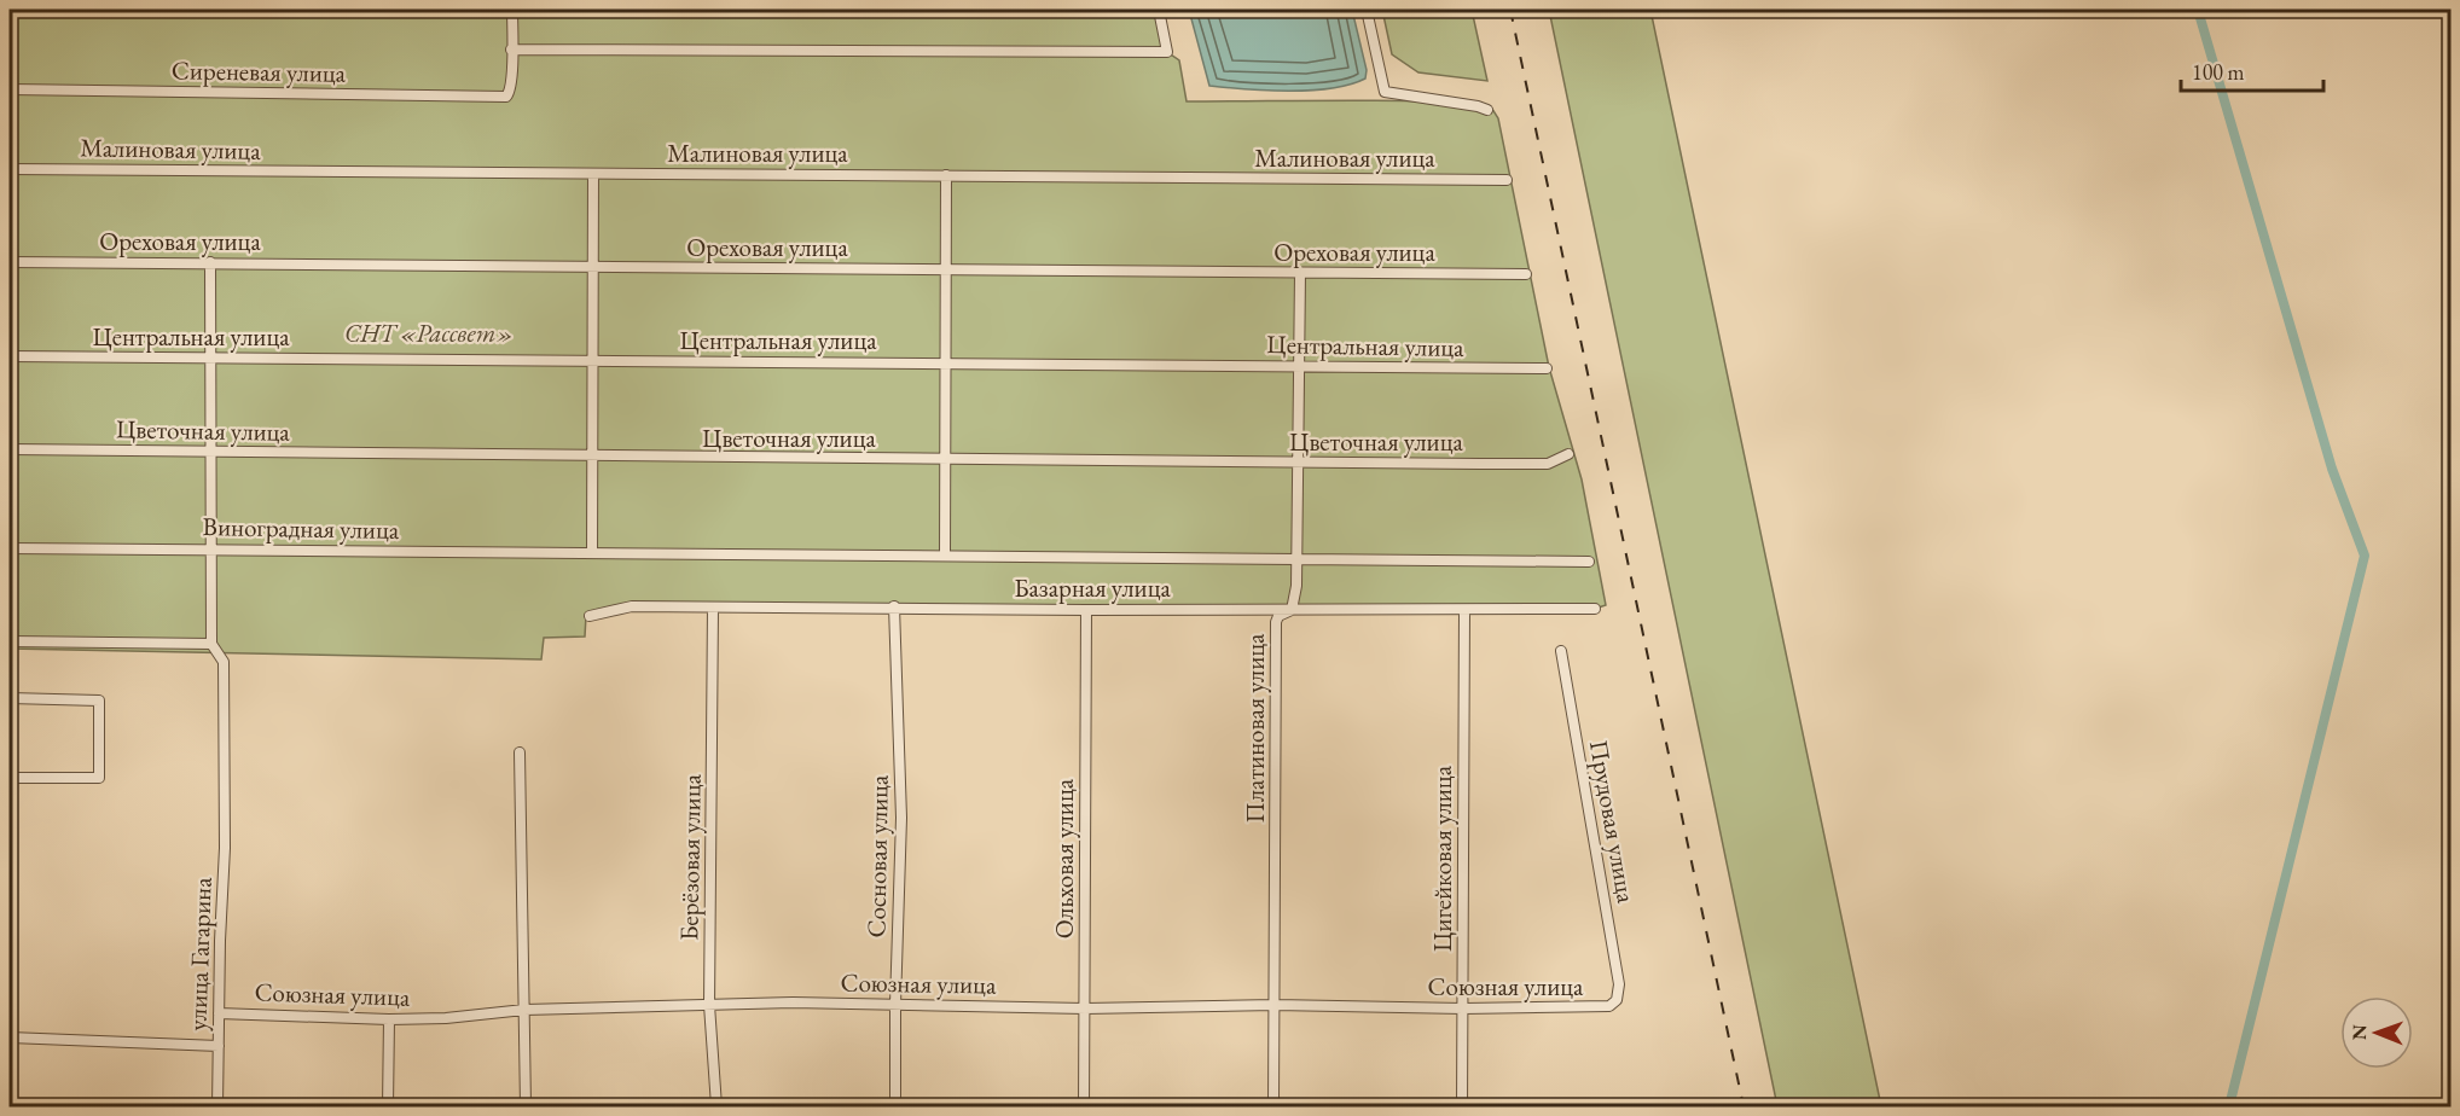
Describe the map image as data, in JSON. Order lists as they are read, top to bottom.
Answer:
{
  "streets": {
    "street": [
      "Сиреневая улица",
      "Малиновая улица",
      "Ореховая улица",
      "Центральная улица",
      "Цветочная улица",
      "Виноградная улица",
      "Базарная улица",
      "Платиновая улица",
      "Прудовая улица",
      "Сосновая улица",
      "Берёзовая улица",
      "Ольховая улица",
      "Цигейковая улица",
      "улица Гагарина",
      "Союзная улица"
    ]
  },
  "crossings": [
    ["Ореховая улица", "Платиновая улица"],
    ["Центральная улица", "Платиновая улица"],
    ["Цветочная улица", "Платиновая улица"],
    ["Виноградная улица", "Платиновая улица"],
    ["Базарная улица", "Платиновая улица"],
    ["Базарная улица", "Сосновая улица"],
    ["Базарная улица", "Берёзовая улица"],
    ["Базарная улица", "Ольховая улица"],
    ["Базарная улица", "Цигейковая улица"],
    ["Платиновая улица", "Союзная улица"],
    ["Прудовая улица", "Союзная улица"],
    ["Сосновая улица", "Союзная улица"],
    ["Берёзовая улица", "Союзная улица"],
    ["Ольховая улица", "Союзная улица"],
    ["Цигейковая улица", "Союзная улица"],
    ["улица Гагарина", "Союзная улица"]
  ],
  "parks": ["СНТ «Рассвет»"],
  "scale_bar": "100 m",
  "north": "left"
}
